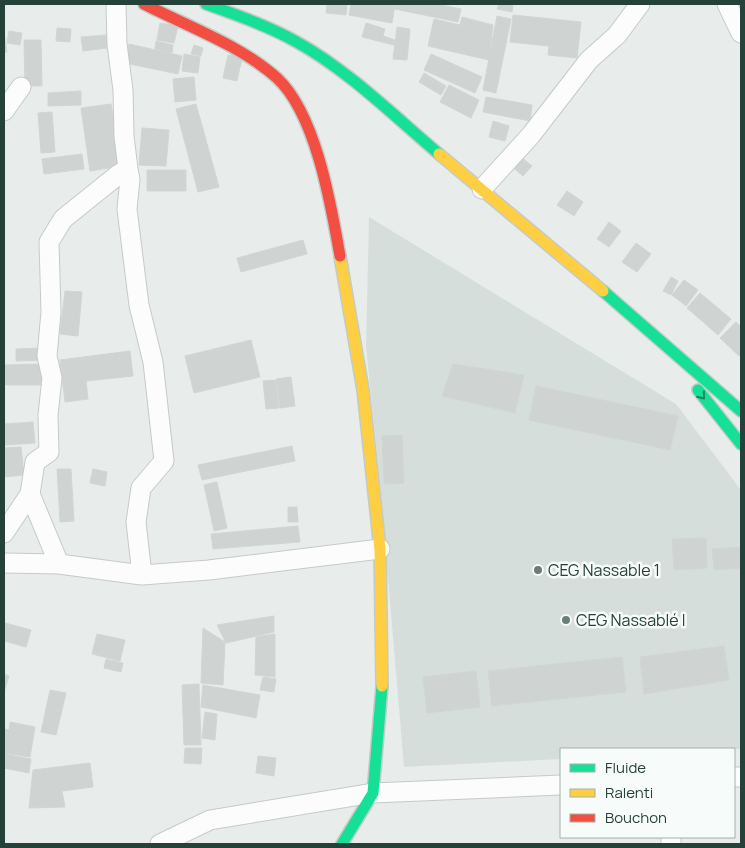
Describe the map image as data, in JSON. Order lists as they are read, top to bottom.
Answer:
{
  "places": ["CEG Nassable 1", "CEG Nassablé I"],
  "legend": ["Fluide", "Ralenti", "Bouchon"]
}
